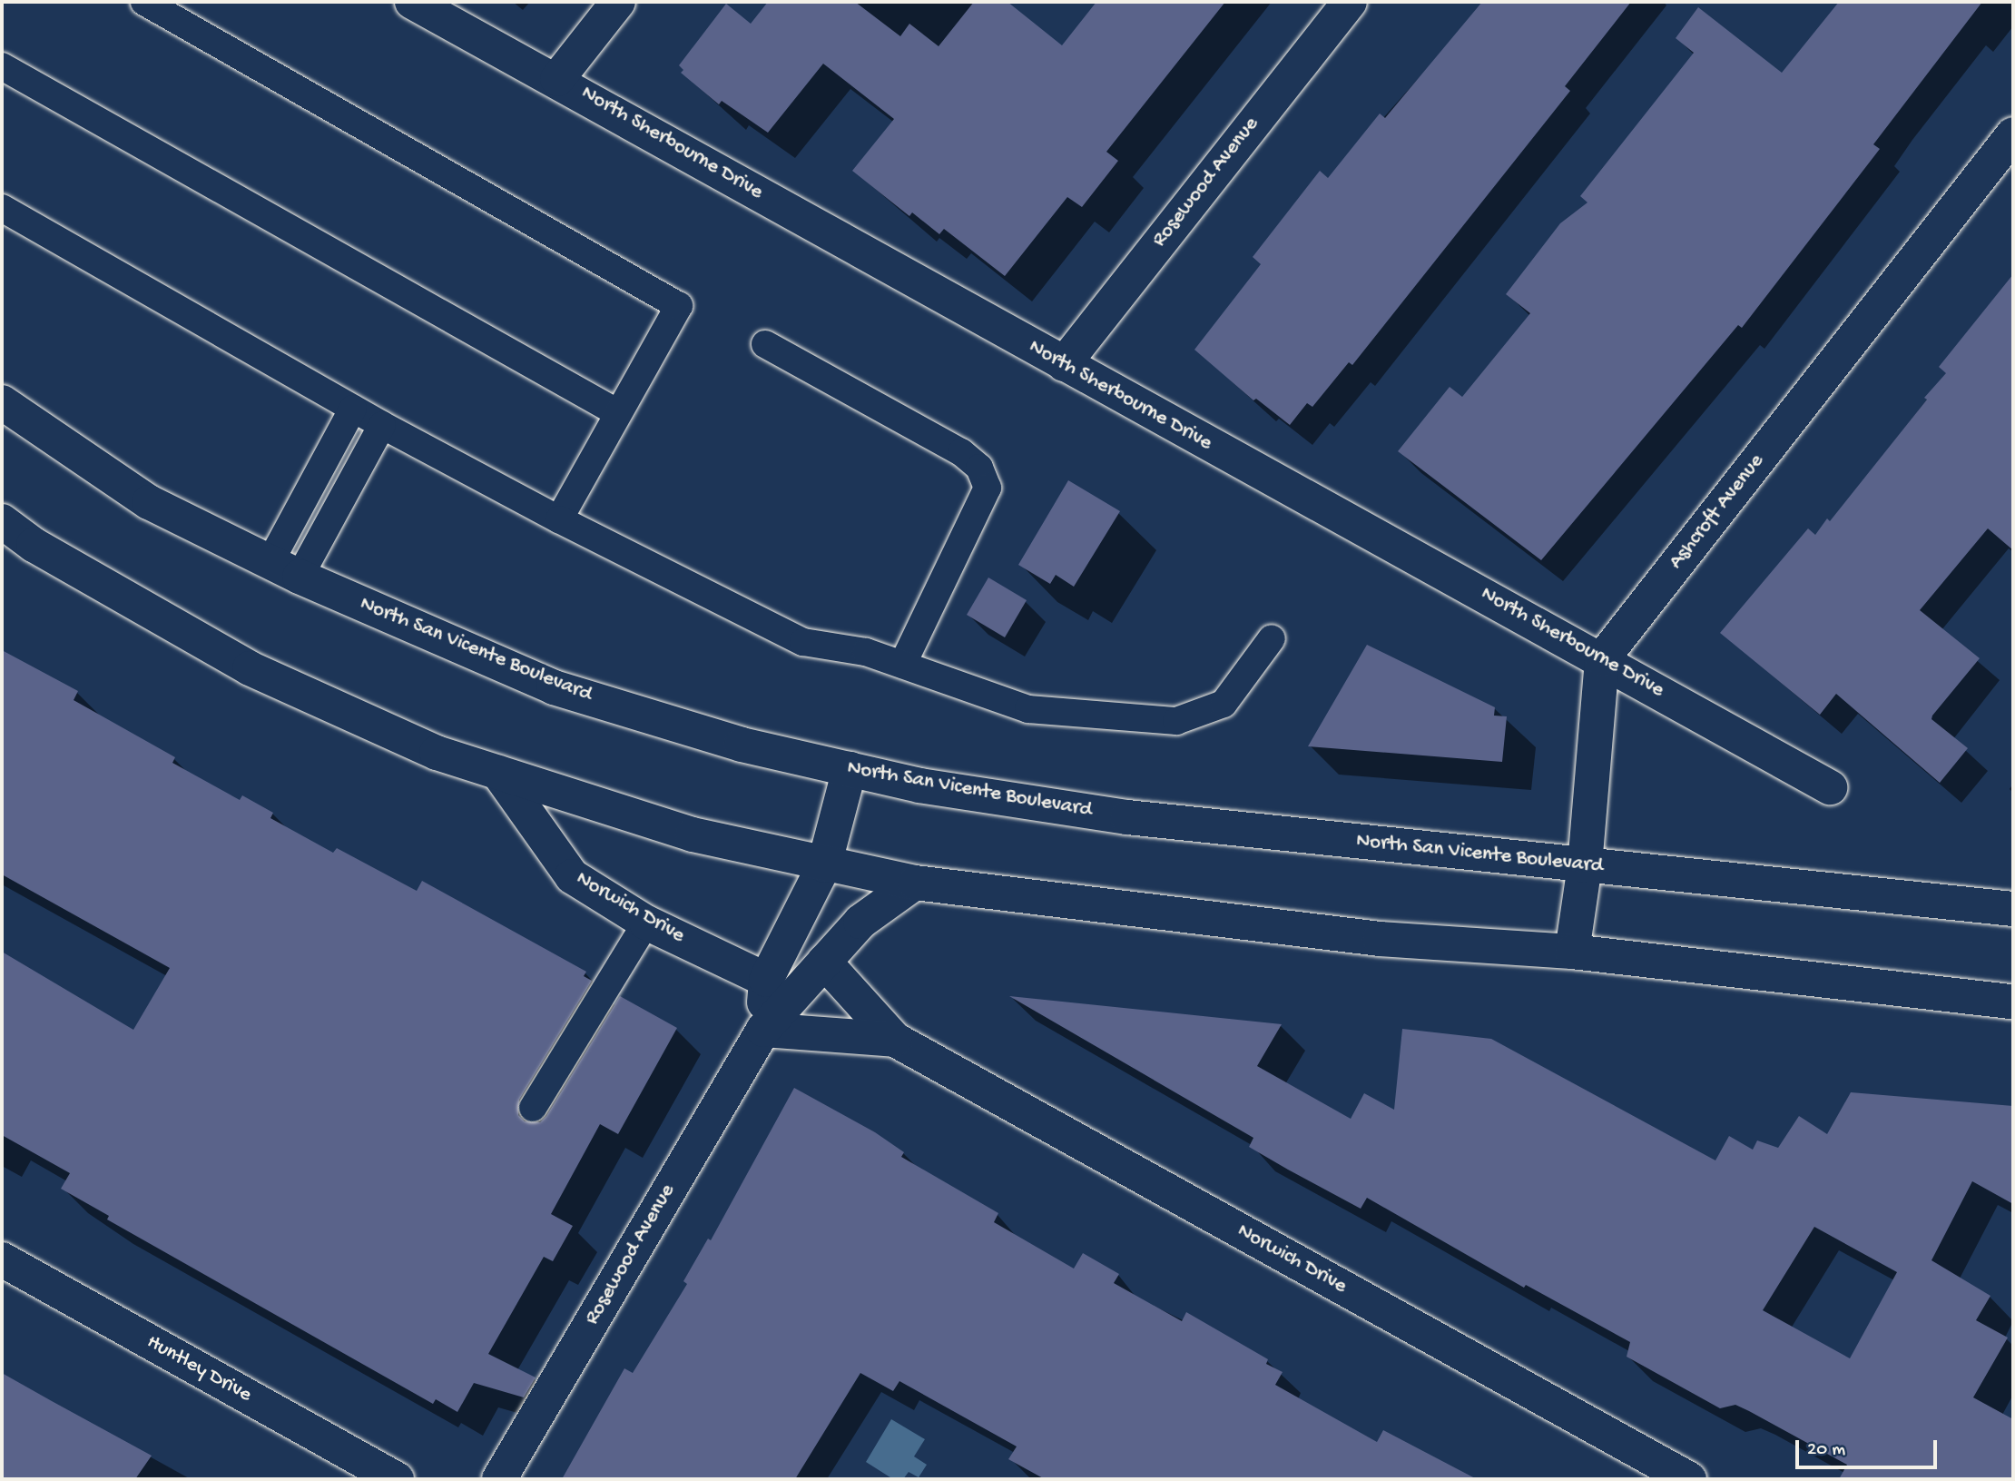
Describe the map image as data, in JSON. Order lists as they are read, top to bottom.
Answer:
{
  "streets": {
    "street": [
      "North Sherbourne Drive",
      "Rosewood Avenue",
      "Ashcroft Avenue",
      "North San Vicente Boulevard",
      "Norwich Drive",
      "Huntley Drive"
    ]
  },
  "crossings": [
    ["North Sherbourne Drive", "Rosewood Avenue"],
    ["North Sherbourne Drive", "Ashcroft Avenue"],
    ["Rosewood Avenue", "North San Vicente Boulevard"],
    ["Rosewood Avenue", "Norwich Drive"]
  ],
  "scale_bar": "20 m"
}
